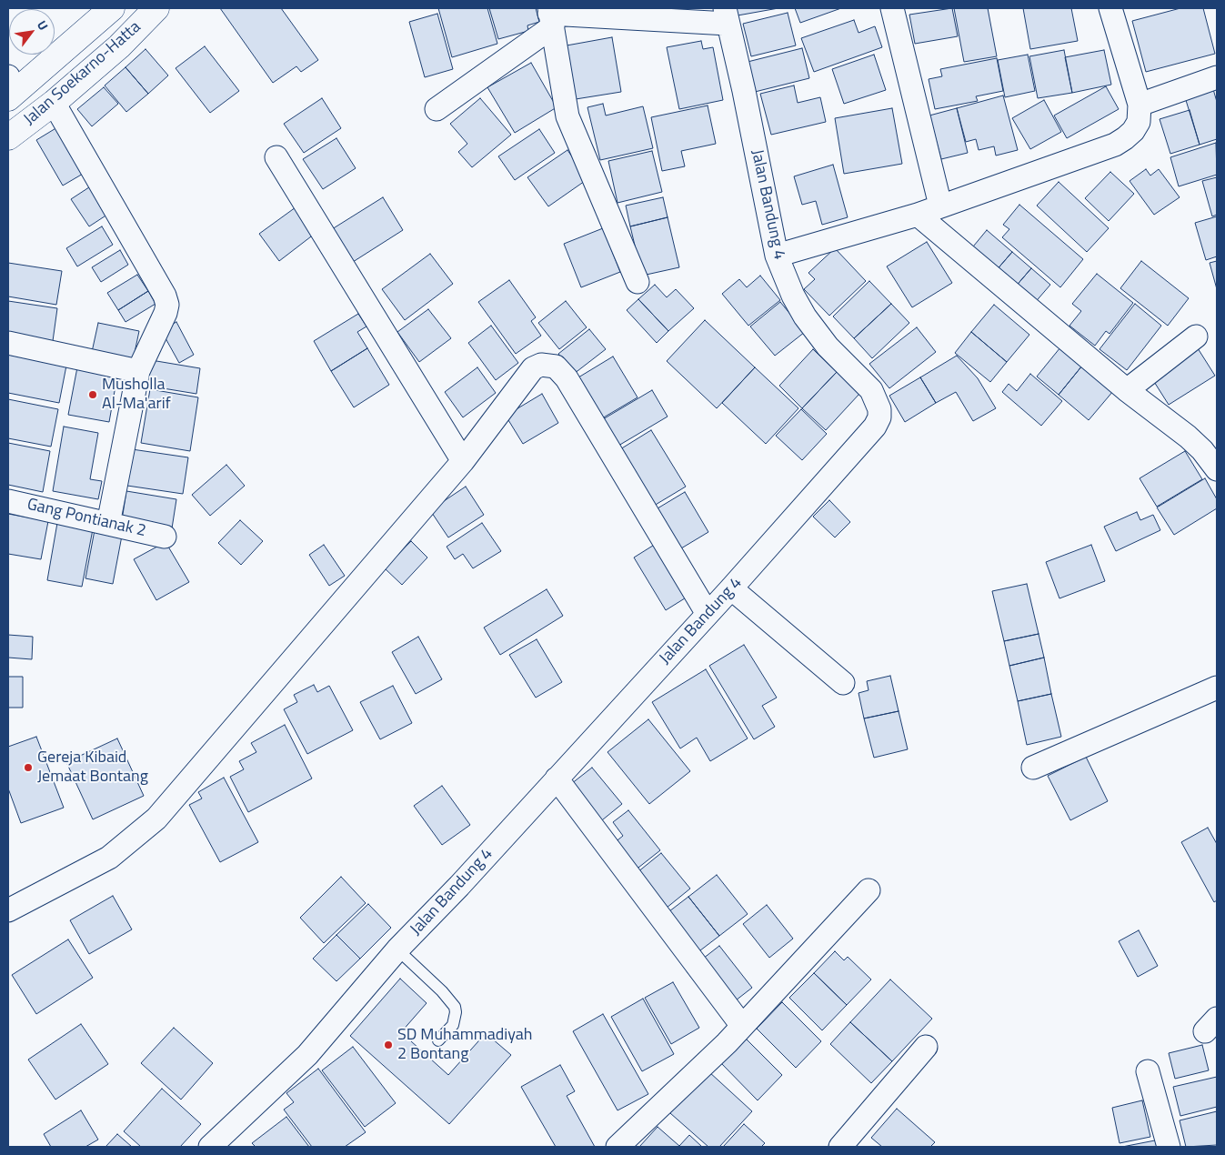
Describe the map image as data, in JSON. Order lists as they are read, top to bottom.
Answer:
{
  "streets": {
    "main road": ["Jalan Soekarno-Hatta"],
    "street": ["Jalan Bandung 4", "Gang Pontianak 2"]
  },
  "places": ["Musholla Al-Ma'arif", "Gereja Kibaid Jemaat Bontang", "SD Muhammadiyah 2 Bontang"],
  "north": "top right"
}
